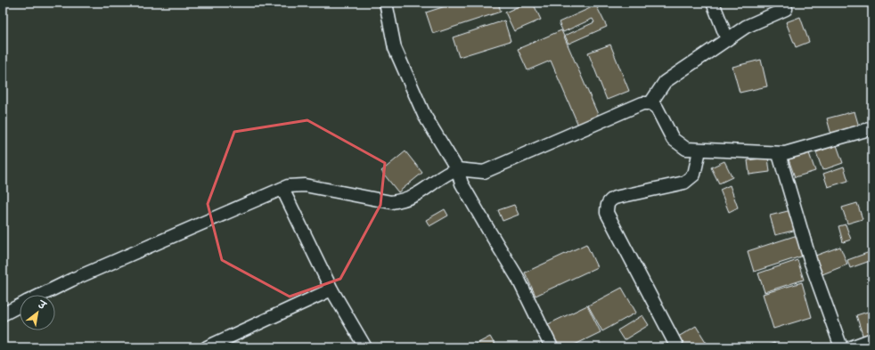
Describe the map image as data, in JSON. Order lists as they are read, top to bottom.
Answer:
{
  "north": "top right"
}
